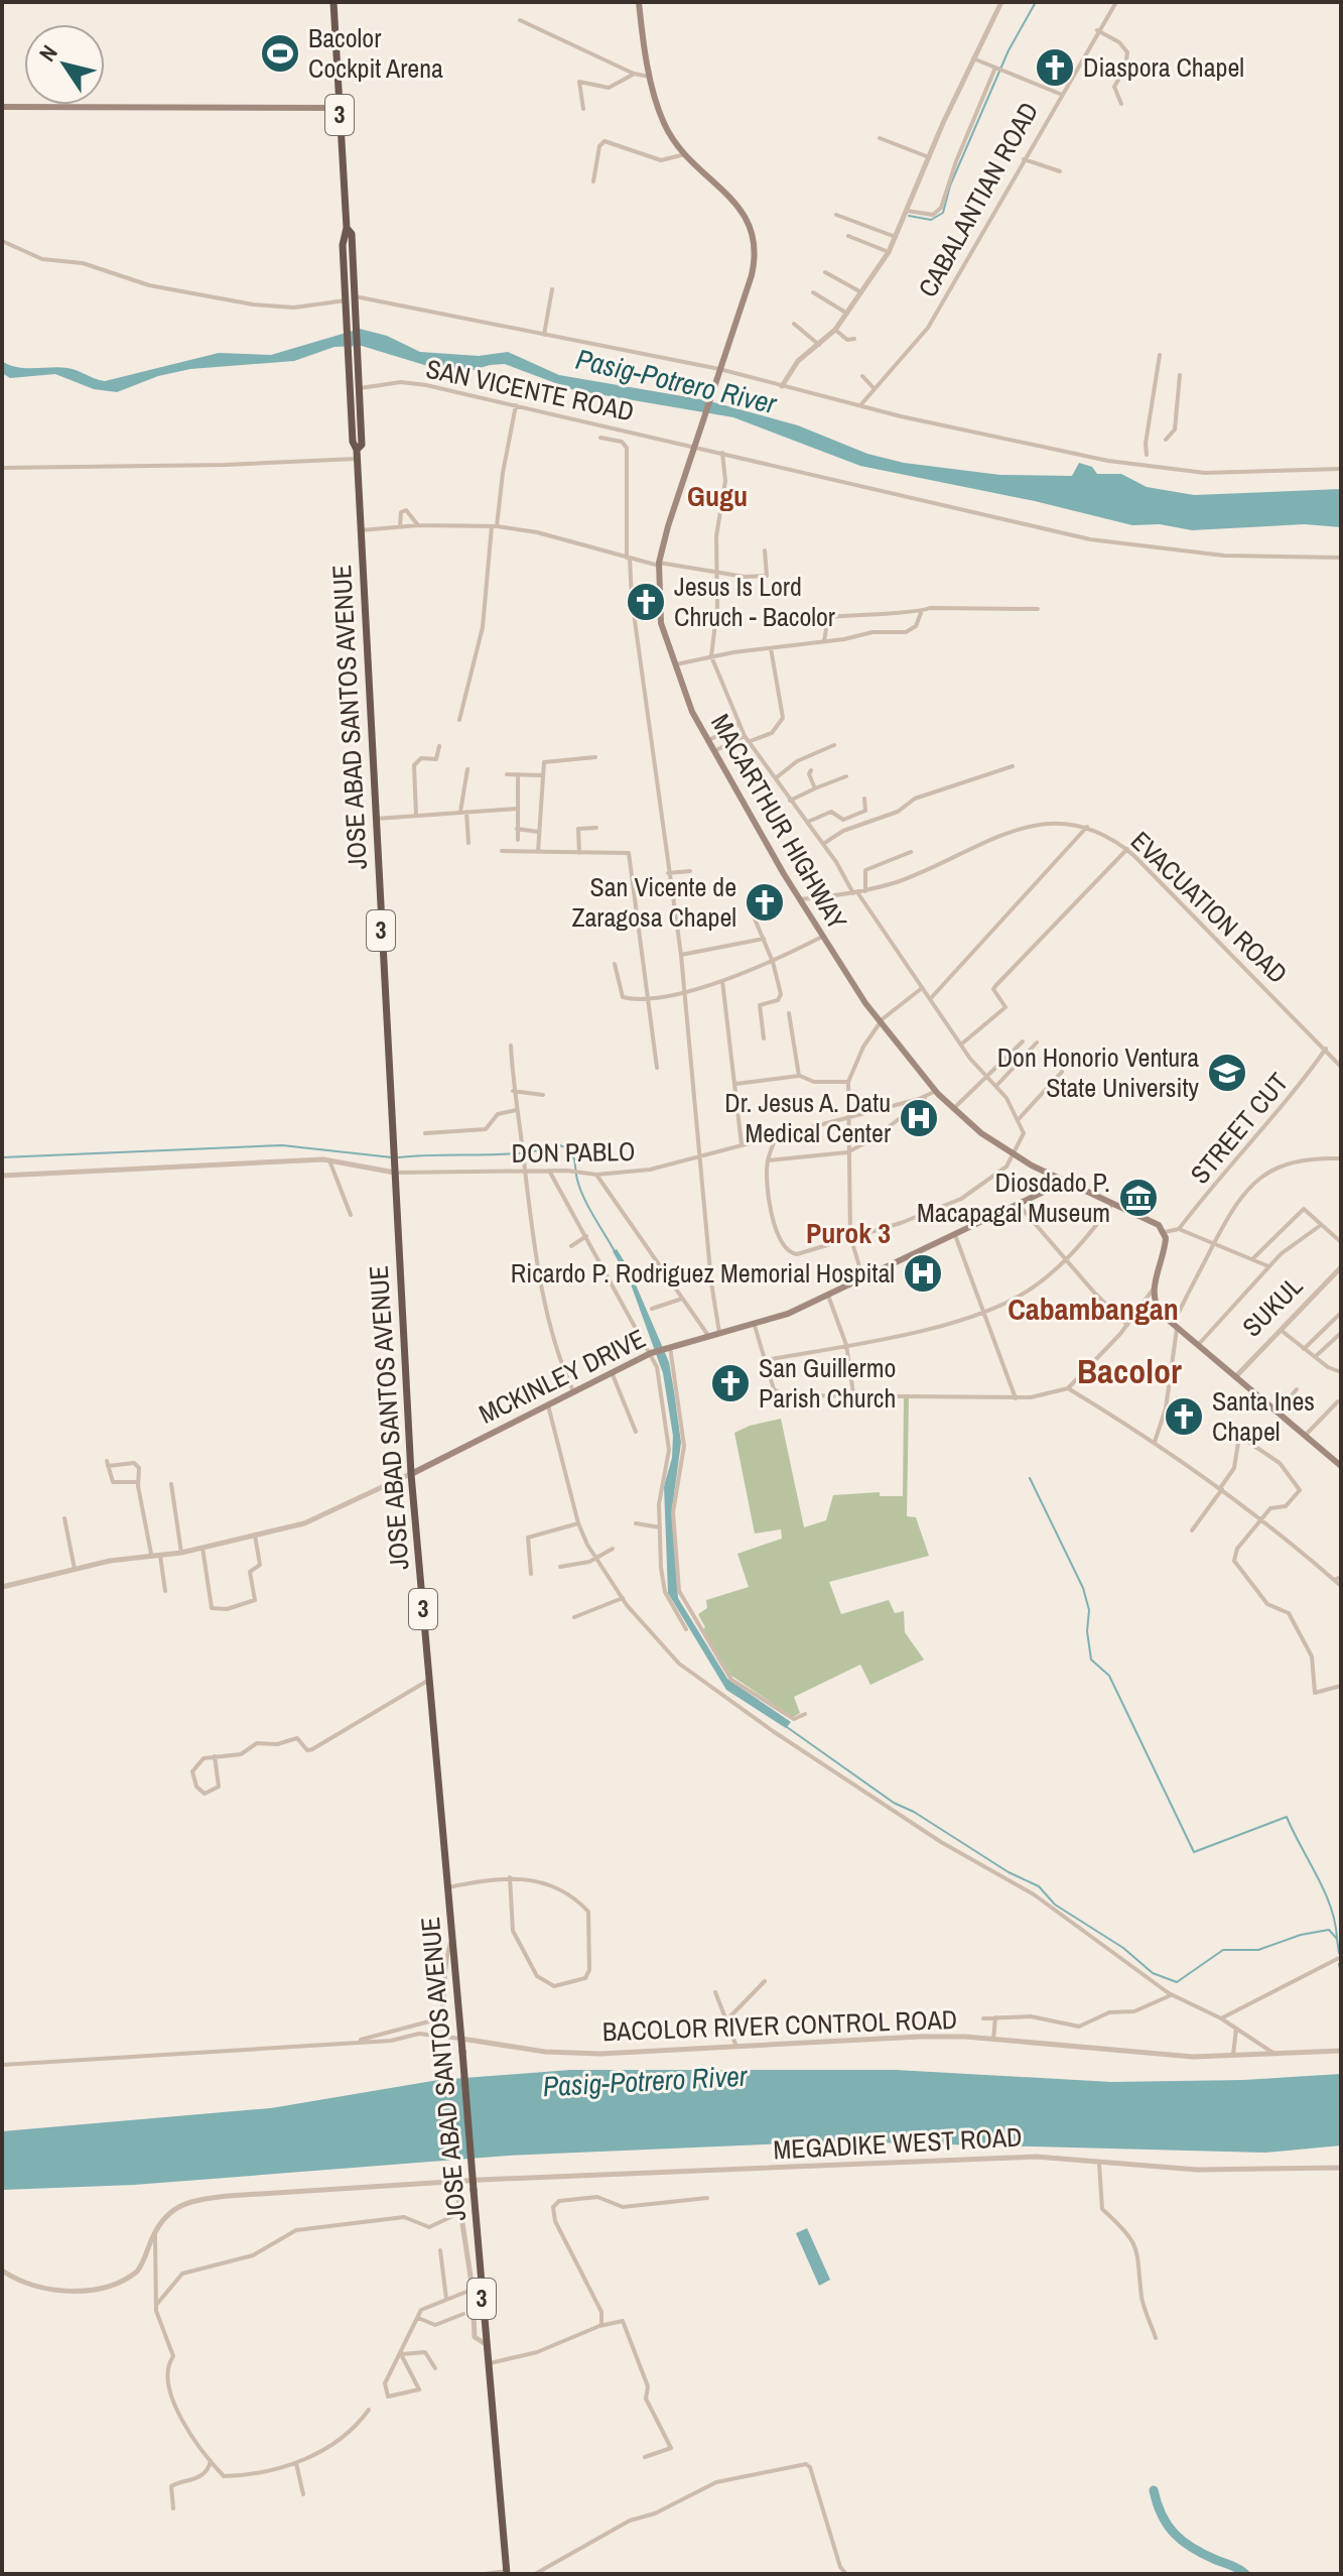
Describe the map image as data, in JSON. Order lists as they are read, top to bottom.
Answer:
{
  "streets": {
    "highway": ["3", "JOSE ABAD SANTOS AVENUE"],
    "main road": ["MACARTHUR HIGHWAY", "MCKINLEY DRIVE"],
    "street": [
      "CABALANTIAN ROAD",
      "SAN VICENTE ROAD",
      "EVACUATION ROAD",
      "STREET CUT",
      "DON PABLO",
      "SUKUL",
      "BACOLOR RIVER CONTROL ROAD",
      "MEGADIKE WEST ROAD"
    ]
  },
  "crossings": [
    ["SAN VICENTE ROAD", "JOSE ABAD SANTOS AVENUE"],
    ["SAN VICENTE ROAD", "MACARTHUR HIGHWAY"],
    ["JOSE ABAD SANTOS AVENUE", "DON PABLO"],
    ["JOSE ABAD SANTOS AVENUE", "MCKINLEY DRIVE"],
    ["JOSE ABAD SANTOS AVENUE", "BACOLOR RIVER CONTROL ROAD"],
    ["MACARTHUR HIGHWAY", "EVACUATION ROAD"],
    ["MACARTHUR HIGHWAY", "DON PABLO"],
    ["MACARTHUR HIGHWAY", "MCKINLEY DRIVE"],
    ["EVACUATION ROAD", "STREET CUT"]
  ],
  "districts": [
    "Gugu",
    "Purok 3",
    "Cabambangan",
    "Bacolor"
  ],
  "water": ["Pasig-Potrero River"],
  "places": {
    "sports": ["Bacolor Cockpit Arena"],
    "church": [
      "Diaspora Chapel",
      "Jesus Is Lord Chruch - Bacolor",
      "San Vicente de Zaragosa Chapel",
      "San Guillermo Parish Church",
      "Santa Ines Chapel"
    ],
    "school or university": ["Don Honorio Ventura State University"],
    "hospital": ["Dr. Jesus A. Datu Medical Center", "Ricardo P. Rodriguez Memorial Hospital"],
    "museum": ["Diosdado P. Macapagal Museum"]
  },
  "north": "top left"
}
